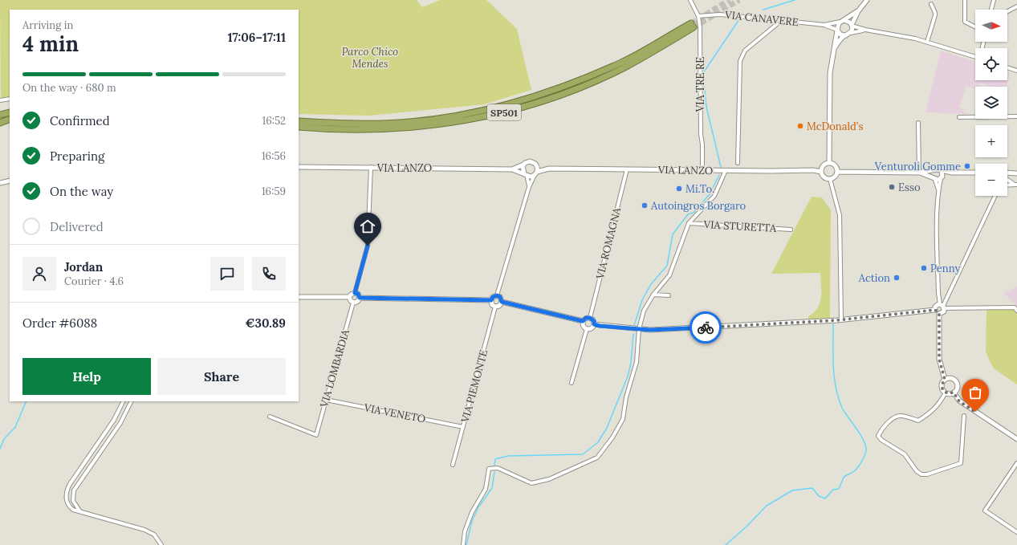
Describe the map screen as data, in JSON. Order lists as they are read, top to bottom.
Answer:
{
  "streets": {
    "highway": ["SP501"],
    "street": [
      "VIA CANAVERE",
      "VIA TRE RE",
      "VIA LANZO",
      "VIA STURETTA",
      "VIA ROMAGNA",
      "VIA LOMBARDIA",
      "VIA PIEMONTE",
      "VIA VENETO"
    ]
  },
  "crossings": [
    ["VIA CANAVERE", "VIA TRE RE"],
    ["VIA TRE RE", "VIA LANZO"],
    ["VIA LANZO", "VIA ROMAGNA"],
    ["VIA LOMBARDIA", "VIA VENETO"],
    ["VIA PIEMONTE", "VIA VENETO"]
  ],
  "parks": ["Parco Chico Mendes"],
  "places": [
    "McDonald's",
    "Venturoli Gomme",
    "Esso",
    "Mi.To.",
    "Autoingros Borgaro",
    "Penny",
    "Action"
  ],
  "north": "right",
  "page": {
    "map_buttons": ["+", "−"],
    "heading": ["4 min", "Arriving in", "17:06–17:11"],
    "panel": [
      "Jordan",
      "Courier · 4.6",
      "Order #6088",
      "€30.89"
    ],
    "bar": "On the way · 680 m",
    "list": [
      ["Confirmed", "16:52"],
      ["Preparing", "16:56"],
      ["On the way", "16:59"],
      "Delivered"
    ],
    "buttons": ["Help", "Share"]
  }
}
